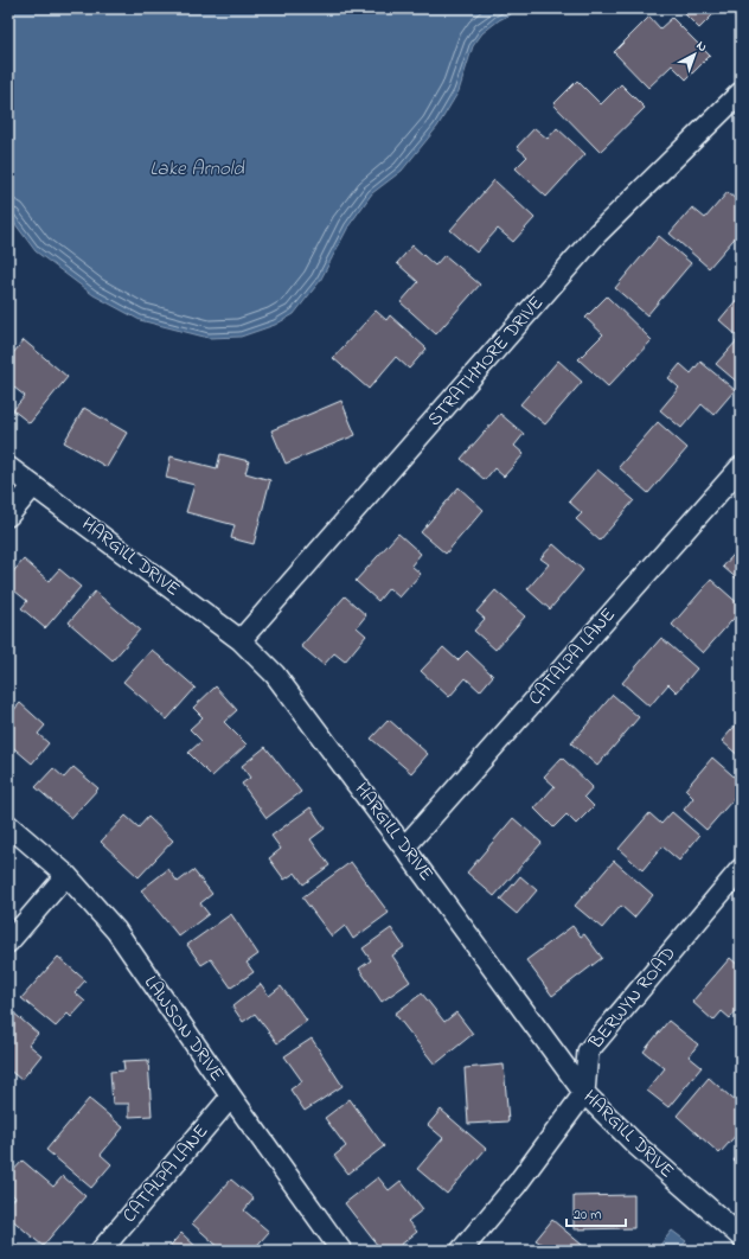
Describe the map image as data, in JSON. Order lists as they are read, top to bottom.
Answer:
{
  "streets": {
    "street": [
      "STRATHMORE DRIVE",
      "HARGILL DRIVE",
      "CATALPA LANE",
      "BERWYN ROAD",
      "LAWSON DRIVE"
    ]
  },
  "crossings": [
    ["STRATHMORE DRIVE", "HARGILL DRIVE"],
    ["HARGILL DRIVE", "CATALPA LANE"],
    ["HARGILL DRIVE", "BERWYN ROAD"],
    ["CATALPA LANE", "LAWSON DRIVE"]
  ],
  "water": ["Lake Arnold"],
  "scale_bar": "20 m",
  "north": "top right"
}
